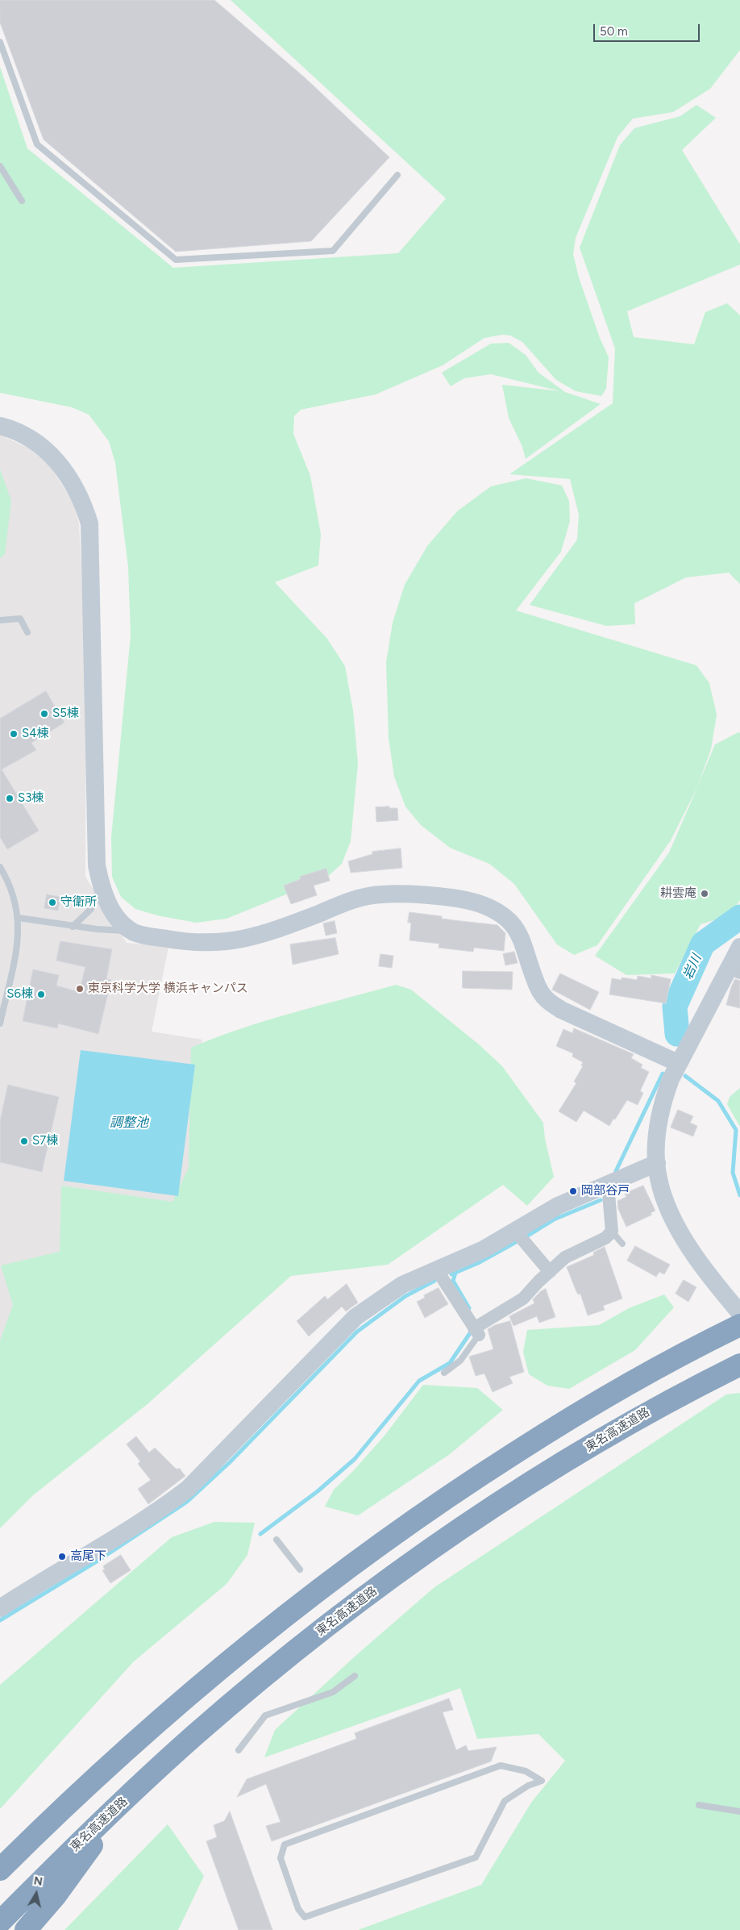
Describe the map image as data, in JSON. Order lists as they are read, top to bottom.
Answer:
{
  "streets": {
    "highway": ["東名高速道路"]
  },
  "water": ["岩川", "調整池"],
  "places": [
    "S5棟",
    "S4棟",
    "S3棟",
    "耕雲庵",
    "守衛所",
    "東京科学大学 横浜キャンパス",
    "S6棟",
    "S7棟",
    "岡部谷戸",
    "高尾下"
  ],
  "scale_bar": "50 m",
  "north": "top"
}
